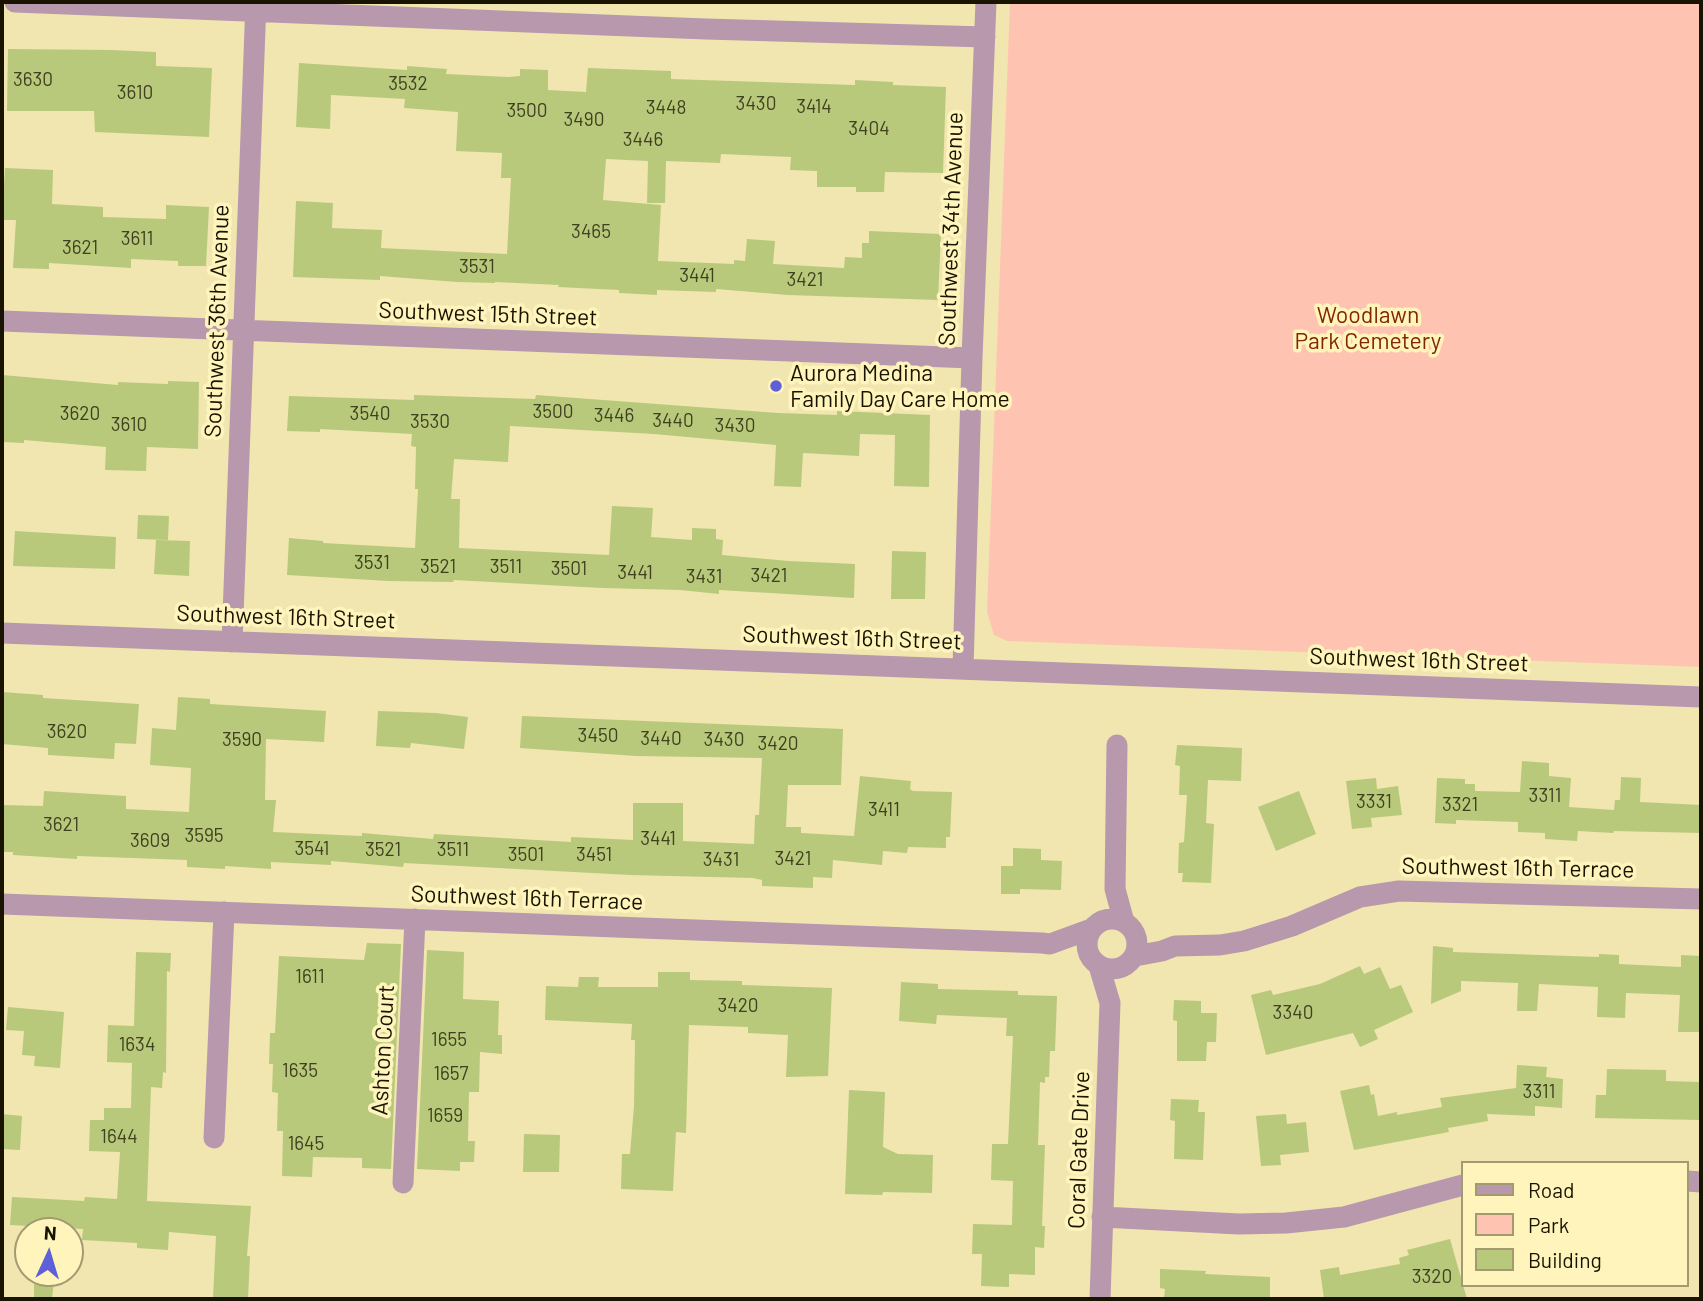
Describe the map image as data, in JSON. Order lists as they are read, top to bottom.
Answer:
{
  "streets": {
    "street": [
      "Southwest 34th Avenue",
      "Southwest 15th Street",
      "Southwest 36th Avenue",
      "Southwest 16th Street",
      "Southwest 16th Terrace",
      "Ashton Court",
      "Coral Gate Drive"
    ]
  },
  "crossings": [
    ["Southwest 34th Avenue", "Southwest 15th Street"],
    ["Southwest 34th Avenue", "Southwest 16th Street"],
    ["Southwest 15th Street", "Southwest 36th Avenue"],
    ["Southwest 36th Avenue", "Southwest 16th Street"],
    ["Southwest 16th Terrace", "Ashton Court"],
    ["Southwest 16th Terrace", "Coral Gate Drive"]
  ],
  "parks": ["Woodlawn Park Cemetery"],
  "places": ["Aurora Medina Family Day Care Home"],
  "house_numbers": [
    "3630",
    "3532",
    "3610",
    "3430",
    "3414",
    "3448",
    "3500",
    "3490",
    "3404",
    "3446",
    "3465",
    "3611",
    "3621",
    "3531",
    "3441",
    "3421",
    "3500",
    "3620",
    "3540",
    "3446",
    "3440",
    "3530",
    "3610",
    "3430",
    "3531",
    "3521",
    "3511",
    "3501",
    "3441",
    "3421",
    "3431",
    "3620",
    "3450",
    "3440",
    "3590",
    "3430",
    "3420",
    "3311",
    "3331",
    "3321",
    "3411",
    "3621",
    "3595",
    "3441",
    "3609",
    "3541",
    "3521",
    "3511",
    "3501",
    "3451",
    "3421",
    "3431",
    "1611",
    "3420",
    "3340",
    "1655",
    "1634",
    "1635",
    "1657",
    "3311",
    "1659",
    "1644",
    "1645",
    "3320"
  ],
  "legend": ["Road", "Park", "Building"],
  "north": "top"
}
